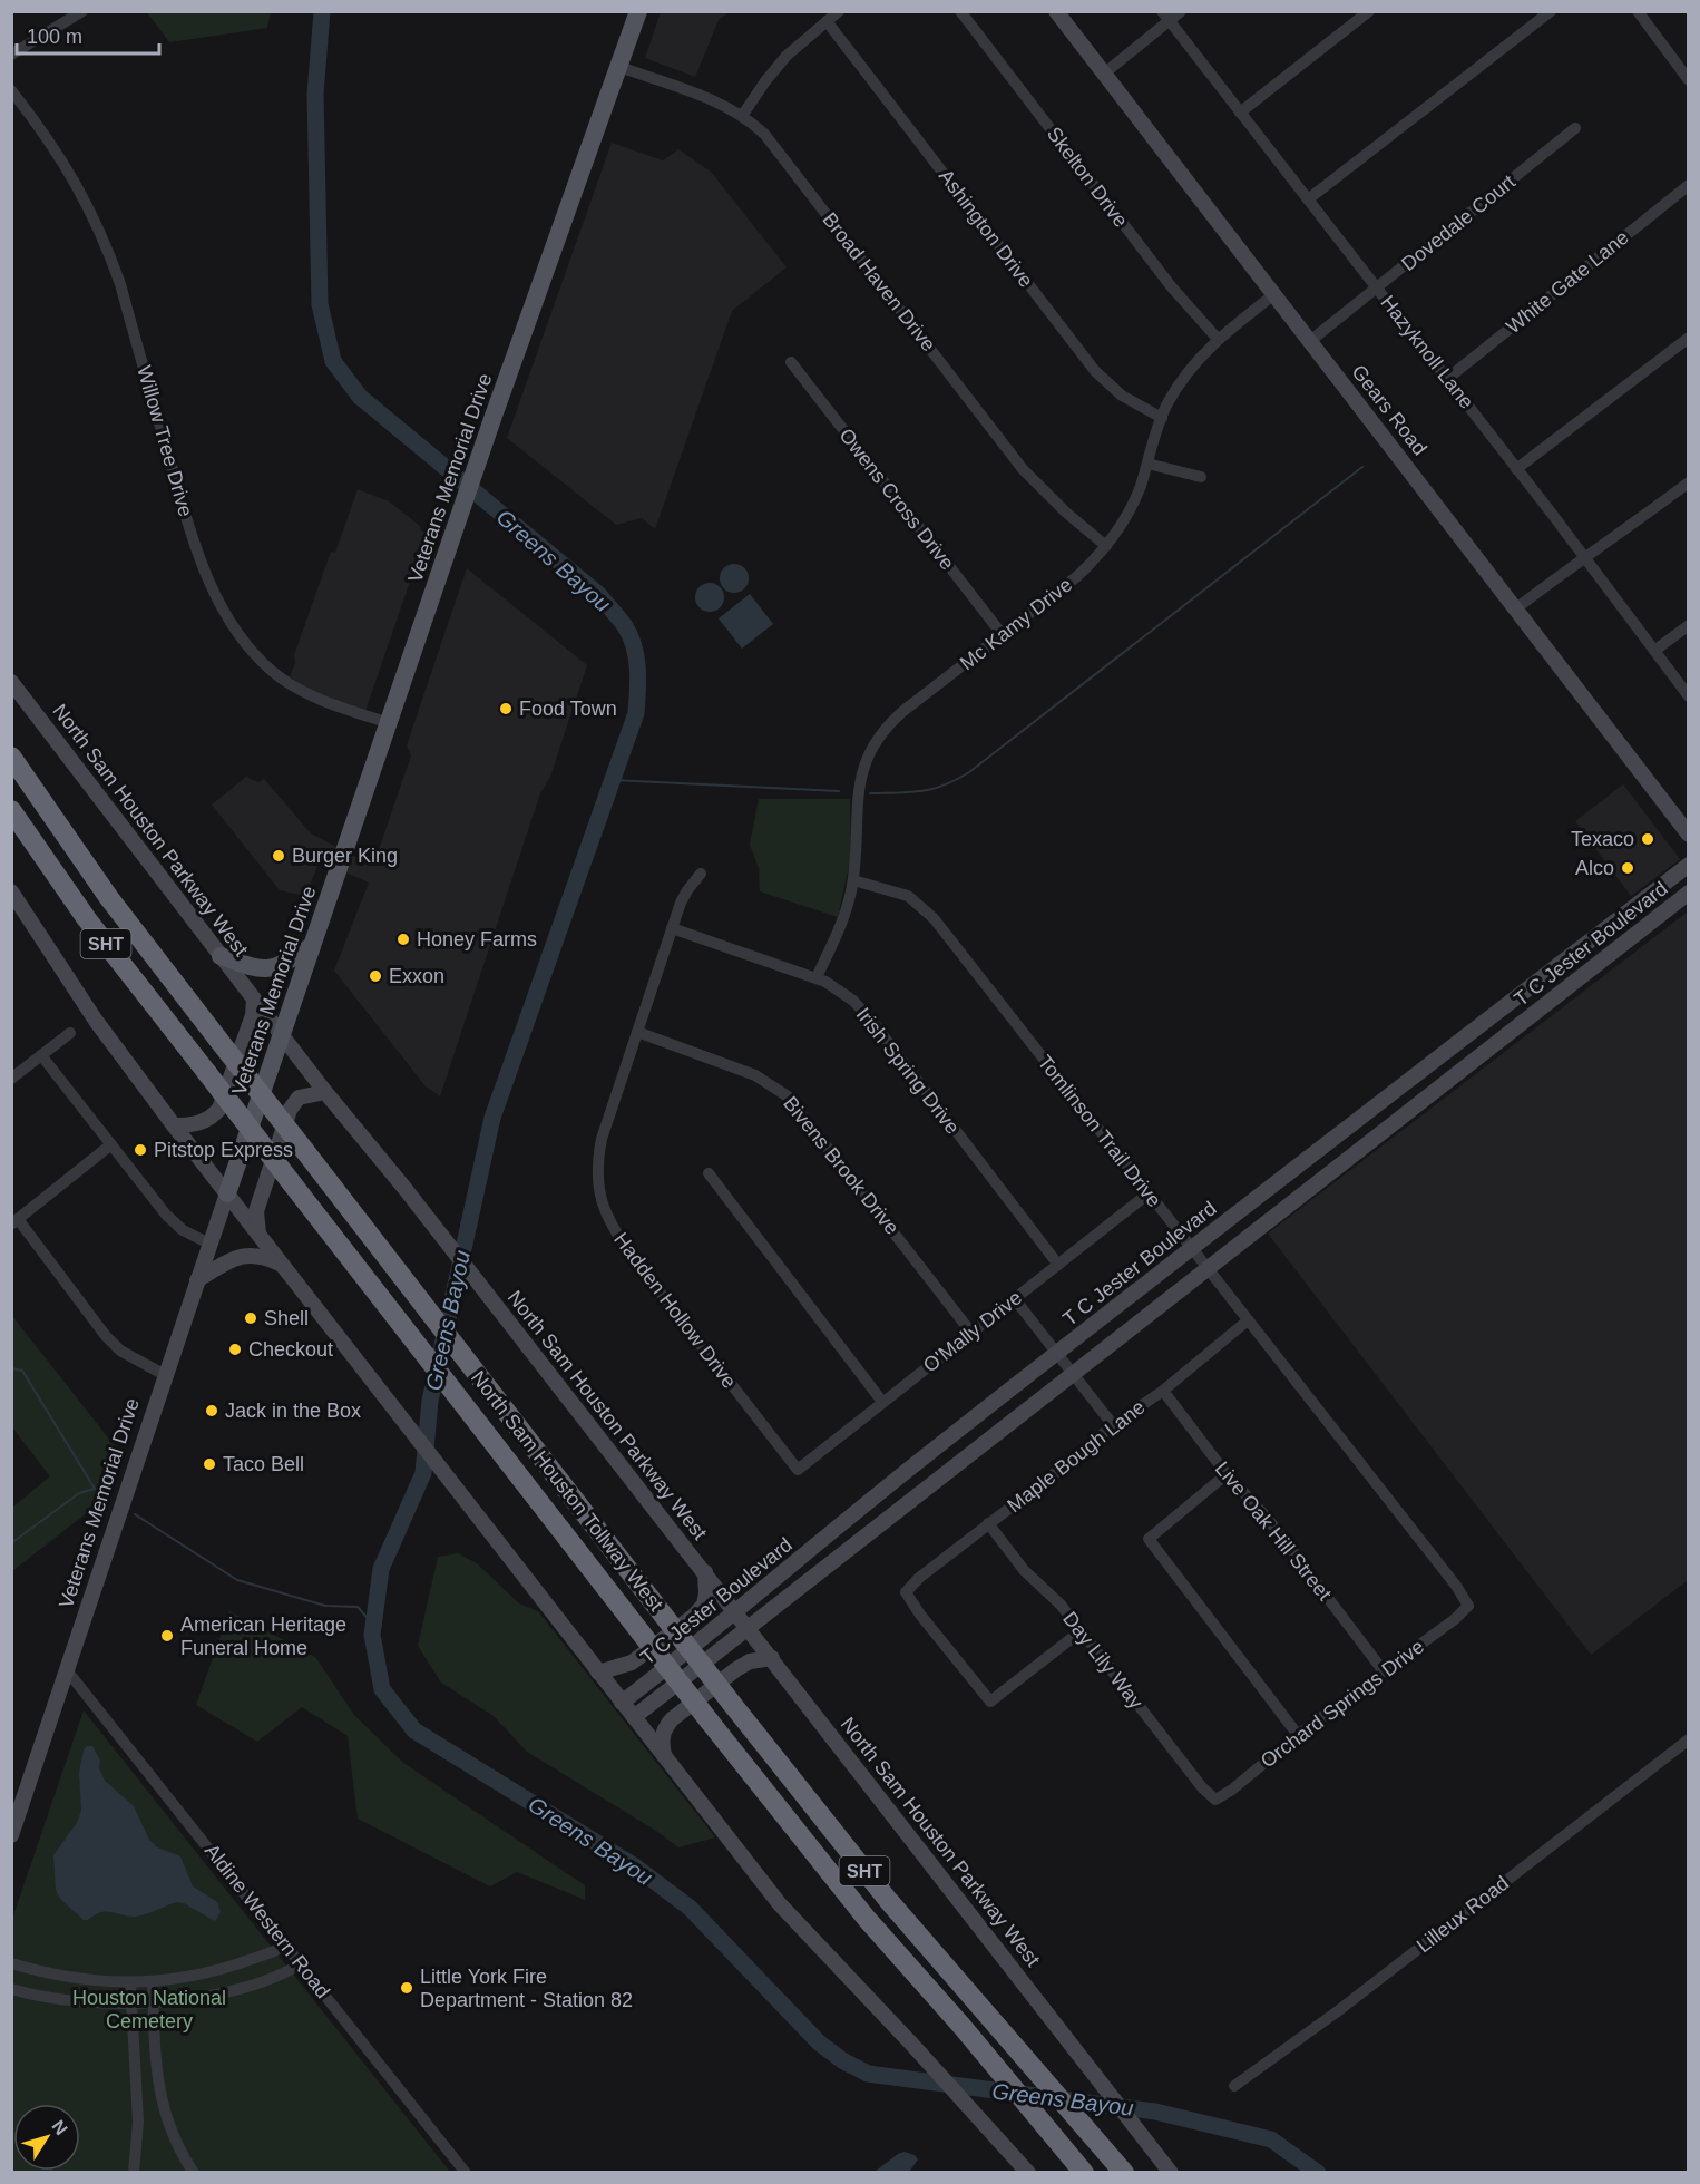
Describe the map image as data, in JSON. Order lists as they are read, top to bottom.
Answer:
{
  "streets": {
    "highway": ["SHT", "North Sam Houston Tollway West"],
    "main road": [
      "Gears Road",
      "Veterans Memorial Drive",
      "North Sam Houston Parkway West",
      "T C Jester Boulevard"
    ],
    "street": [
      "Skelton Drive",
      "Dovedale Court",
      "Ashington Drive",
      "Broad Haven Drive",
      "White Gate Lane",
      "Hazyknoll Lane",
      "Willow Tree Drive",
      "Owens Cross Drive",
      "Mc Kamy Drive",
      "Irish Spring Drive",
      "Tomlinson Trail Drive",
      "Bivens Brook Drive",
      "Hadden Hollow Drive",
      "O'Mally Drive",
      "Maple Bough Lane",
      "Live Oak Hill Street",
      "Day Lily Way",
      "Orchard Springs Drive",
      "Lilleux Road",
      "Aldine Western Road"
    ]
  },
  "crossings": [
    ["Skelton Drive", "Mc Kamy Drive"],
    ["Dovedale Court", "Hazyknoll Lane"],
    ["Dovedale Court", "Gears Road"],
    ["Ashington Drive", "Mc Kamy Drive"],
    ["Broad Haven Drive", "Veterans Memorial Drive"],
    ["Broad Haven Drive", "Mc Kamy Drive"],
    ["White Gate Lane", "Hazyknoll Lane"],
    ["Gears Road", "Mc Kamy Drive"],
    ["Willow Tree Drive", "Veterans Memorial Drive"],
    ["Veterans Memorial Drive", "North Sam Houston Parkway West"],
    ["Veterans Memorial Drive", "Aldine Western Road"],
    ["Owens Cross Drive", "Mc Kamy Drive"],
    ["Mc Kamy Drive", "Irish Spring Drive"],
    ["Mc Kamy Drive", "Tomlinson Trail Drive"],
    ["North Sam Houston Parkway West", "T C Jester Boulevard"],
    ["T C Jester Boulevard", "Tomlinson Trail Drive"],
    ["Irish Spring Drive", "Hadden Hollow Drive"],
    ["Irish Spring Drive", "O'Mally Drive"],
    ["Tomlinson Trail Drive", "O'Mally Drive"],
    ["Tomlinson Trail Drive", "Maple Bough Lane"],
    ["Tomlinson Trail Drive", "Orchard Springs Drive"],
    ["Bivens Brook Drive", "Hadden Hollow Drive"],
    ["Bivens Brook Drive", "O'Mally Drive"],
    ["Hadden Hollow Drive", "O'Mally Drive"],
    ["Maple Bough Lane", "Live Oak Hill Street"],
    ["Maple Bough Lane", "Day Lily Way"],
    ["Live Oak Hill Street", "Orchard Springs Drive"],
    ["Day Lily Way", "Orchard Springs Drive"]
  ],
  "water": ["Greens Bayou"],
  "parks": ["Houston National Cemetery"],
  "places": [
    "Food Town",
    "Texaco",
    "Burger King",
    "Alco",
    "Honey Farms",
    "Exxon",
    "Pitstop Express",
    "Shell",
    "Checkout",
    "Jack in the Box",
    "Taco Bell",
    "American Heritage Funeral Home",
    "Little York Fire Department - Station 82"
  ],
  "scale_bar": "100 m",
  "north": "top right"
}
